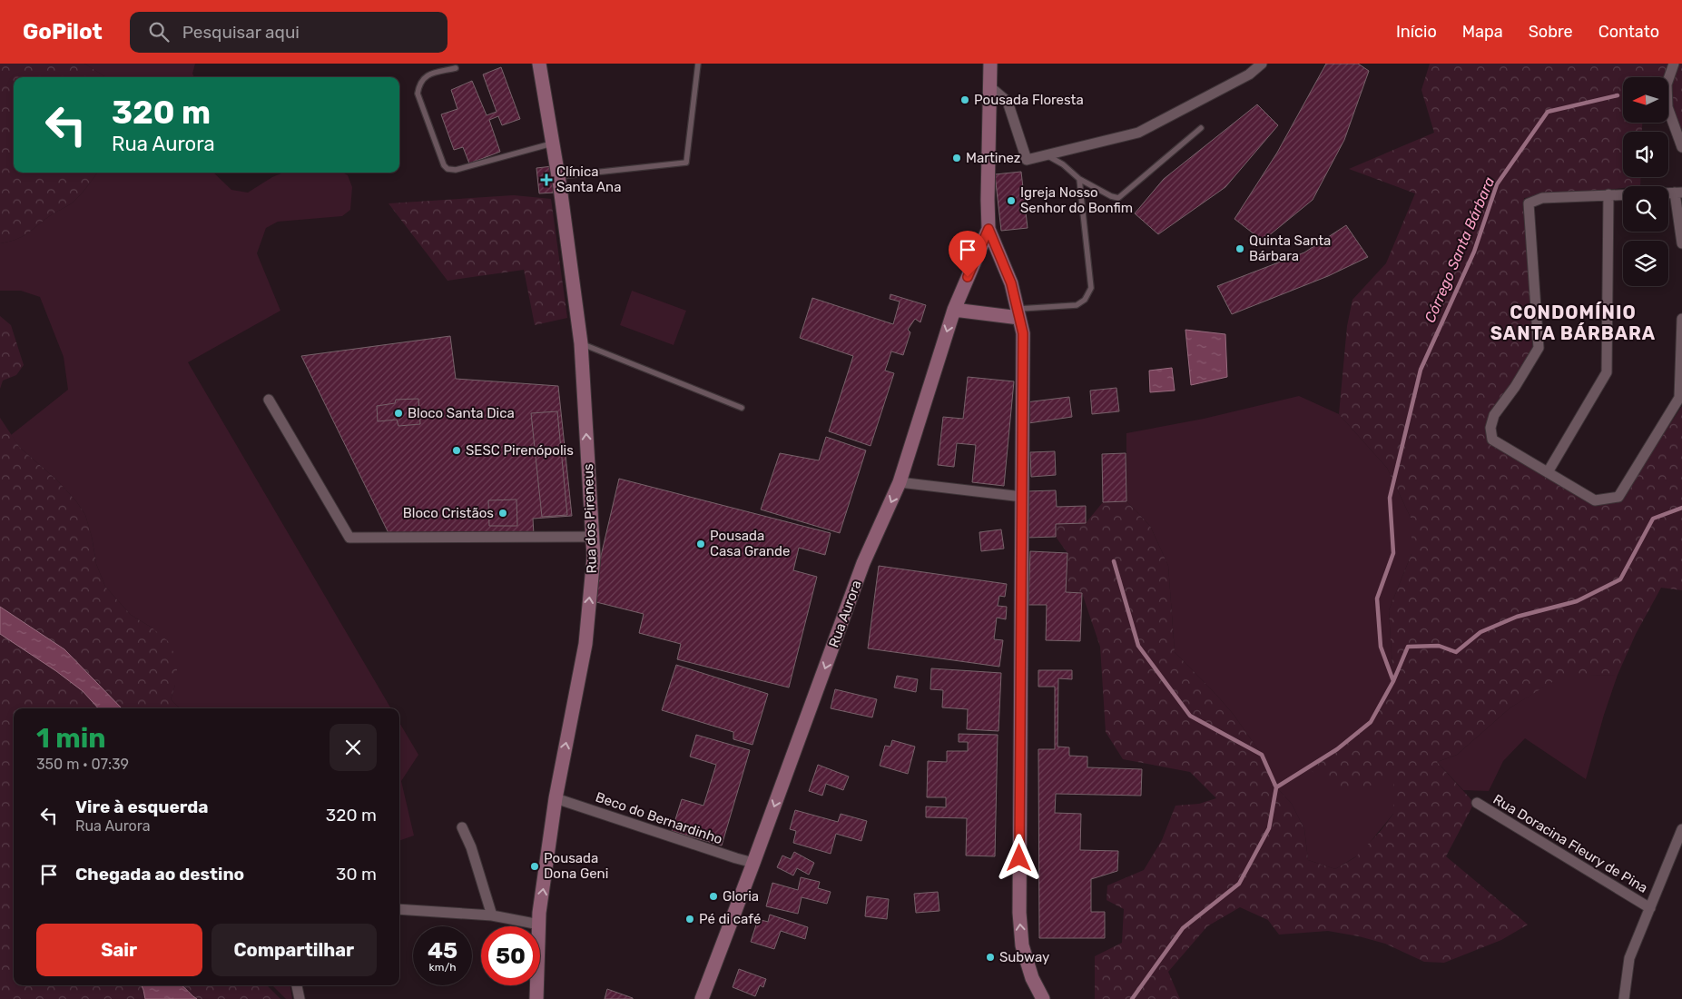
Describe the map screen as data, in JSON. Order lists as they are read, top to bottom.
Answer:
{
  "streets": {
    "main road": ["Rua dos Pireneus", "Rua Aurora"],
    "street": ["Beco do Bernardinho", "Rua Doracina Fleury de Pina"]
  },
  "crossings": [
    ["Rua dos Pireneus", "Beco do Bernardinho"],
    ["Rua Aurora", "Beco do Bernardinho"]
  ],
  "one_way": ["Rua dos Pireneus", "Rua Aurora"],
  "districts": ["CONDOMÍNIO SANTA BÁRBARA"],
  "water": ["Córrego Santa Bárbara"],
  "places": {
    "other": [
      "Pousada Floresta",
      "Martinez",
      "Igreja Nosso Senhor do Bonfim",
      "Quinta Santa Bárbara",
      "Bloco Santa Dica",
      "SESC Pirenópolis",
      "Bloco Cristãos",
      "Pousada Casa Grande",
      "Pousada Dona Geni",
      "Gloria",
      "Pé di café",
      "Subway"
    ],
    "health": ["Clínica Santa Ana"]
  },
  "north": "left",
  "page": {
    "header": "GoPilot",
    "search": "Pesquisar aqui",
    "nav": [
      "Início",
      "Mapa",
      "Sobre",
      "Contato"
    ],
    "turn": ["320 m", "Rua Aurora"],
    "heading": ["1 min", "350 m · 07:39"],
    "list": [
      {
        "name": "Vire à esquerda",
        "note": "Rua Aurora",
        "value": "320 m"
      },
      {
        "name": "Chegada ao destino",
        "value": "30 m"
      }
    ],
    "buttons": ["Sair", "Compartilhar"],
    "speed": "45 km/h",
    "limit": "50"
  }
}
